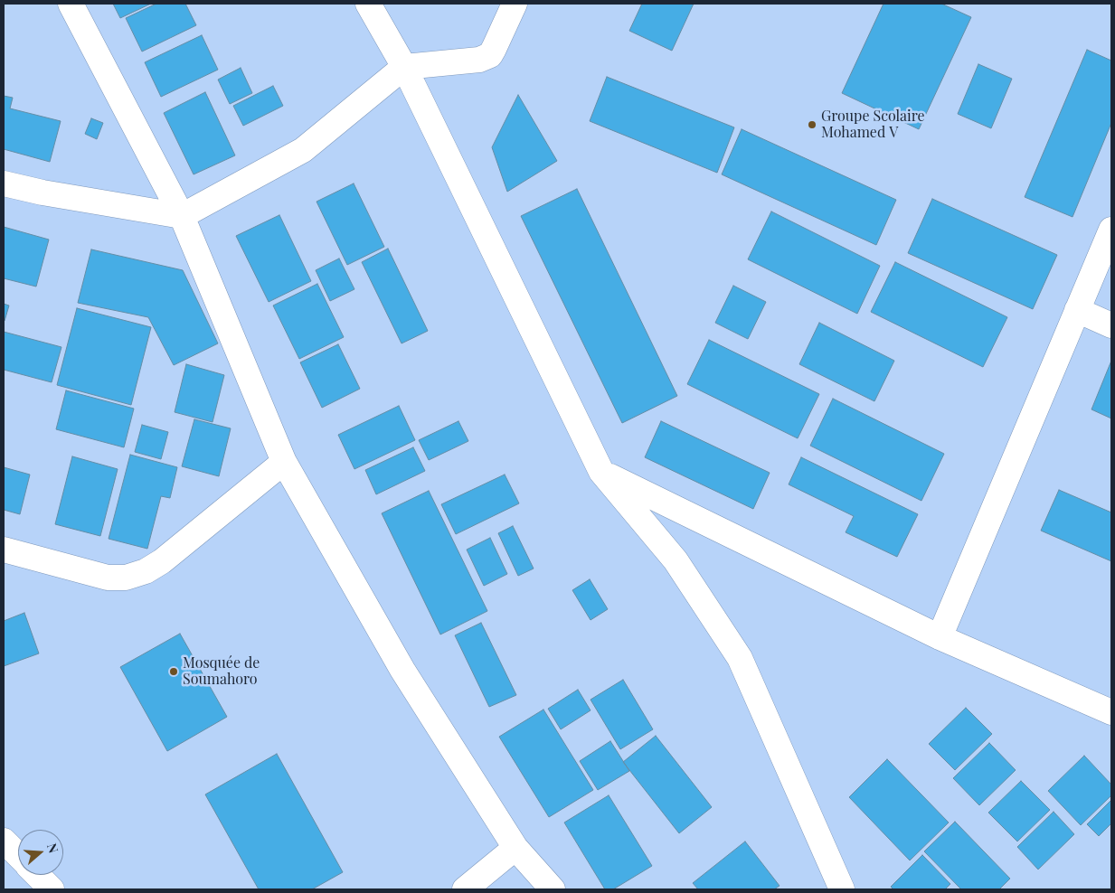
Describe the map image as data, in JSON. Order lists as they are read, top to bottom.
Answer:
{
  "places": ["Groupe Scolaire Mohamed V", "Mosquée de Soumahoro"],
  "north": "right"
}
